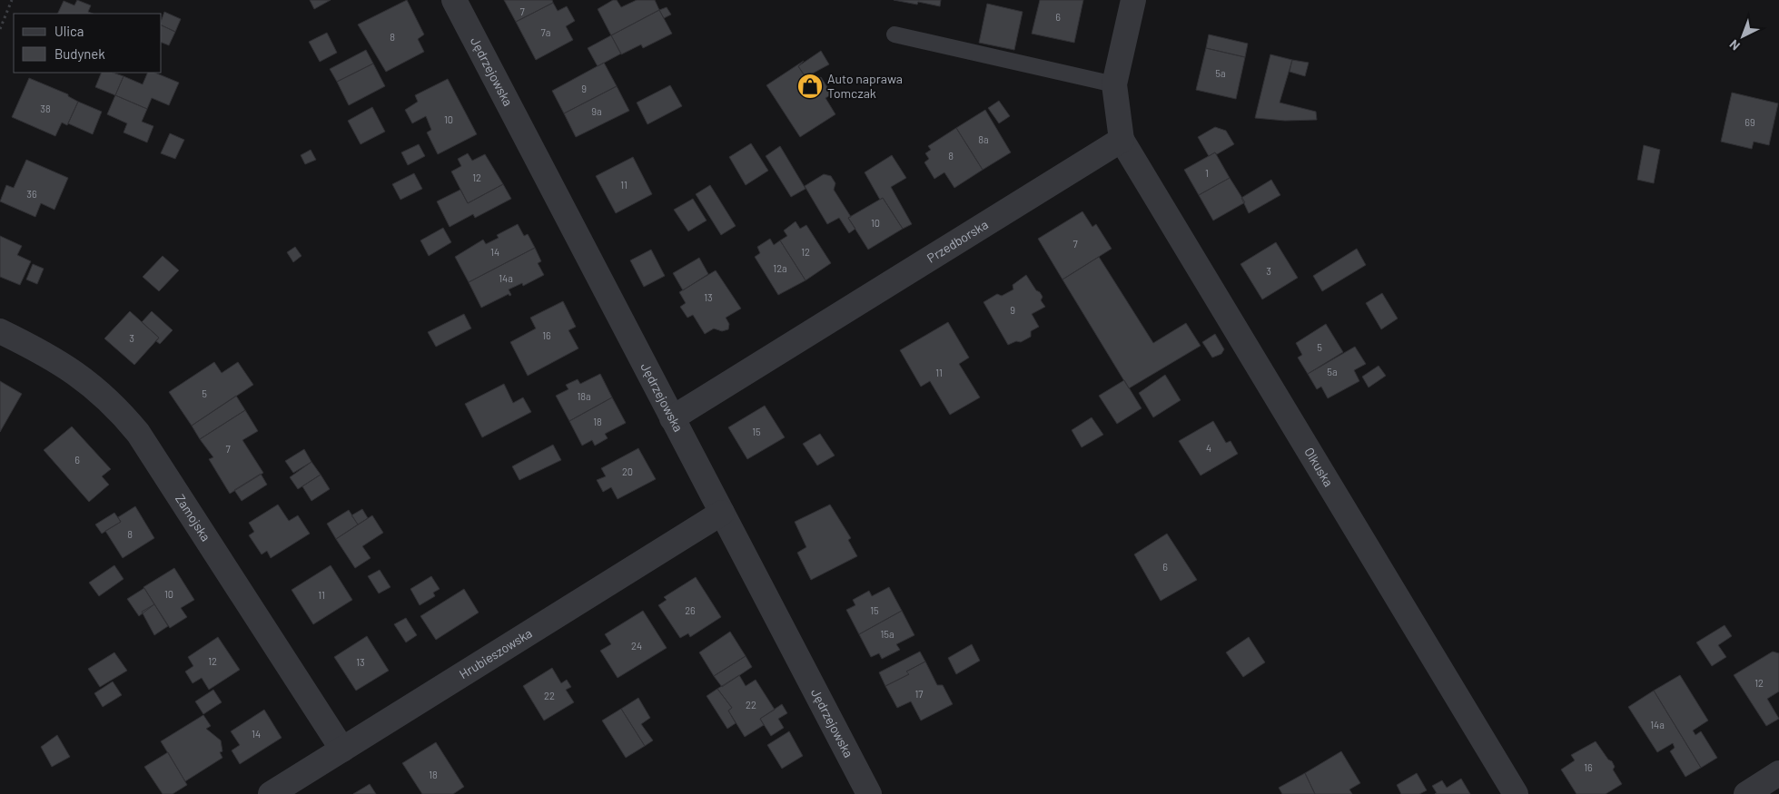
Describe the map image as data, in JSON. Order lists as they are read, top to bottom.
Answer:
{
  "streets": {
    "street": [
      "Jędrzejowska",
      "Przedborska",
      "Olkuska",
      "Zamojska",
      "Hrubieszowska"
    ]
  },
  "crossings": [
    ["Jędrzejowska", "Przedborska"],
    ["Jędrzejowska", "Hrubieszowska"],
    ["Przedborska", "Olkuska"],
    ["Zamojska", "Hrubieszowska"]
  ],
  "places": {
    "shop": ["Auto naprawa Tomczak"]
  },
  "house_numbers": [
    "7",
    "6",
    "7a",
    "8",
    "5a",
    "9",
    "38",
    "9a",
    "10",
    "69",
    "8a",
    "8",
    "1",
    "12",
    "11",
    "36",
    "10",
    "7",
    "14",
    "12",
    "12a",
    "3",
    "14a",
    "13",
    "9",
    "16",
    "3",
    "5",
    "5a",
    "11",
    "5",
    "18a",
    "18",
    "15",
    "4",
    "7",
    "6",
    "20",
    "8",
    "6",
    "10",
    "11",
    "26",
    "15",
    "15a",
    "24",
    "12",
    "13",
    "12",
    "17",
    "22",
    "22",
    "14a",
    "14",
    "16",
    "18"
  ],
  "legend": ["Ulica", "Budynek"],
  "north": "bottom left"
}
